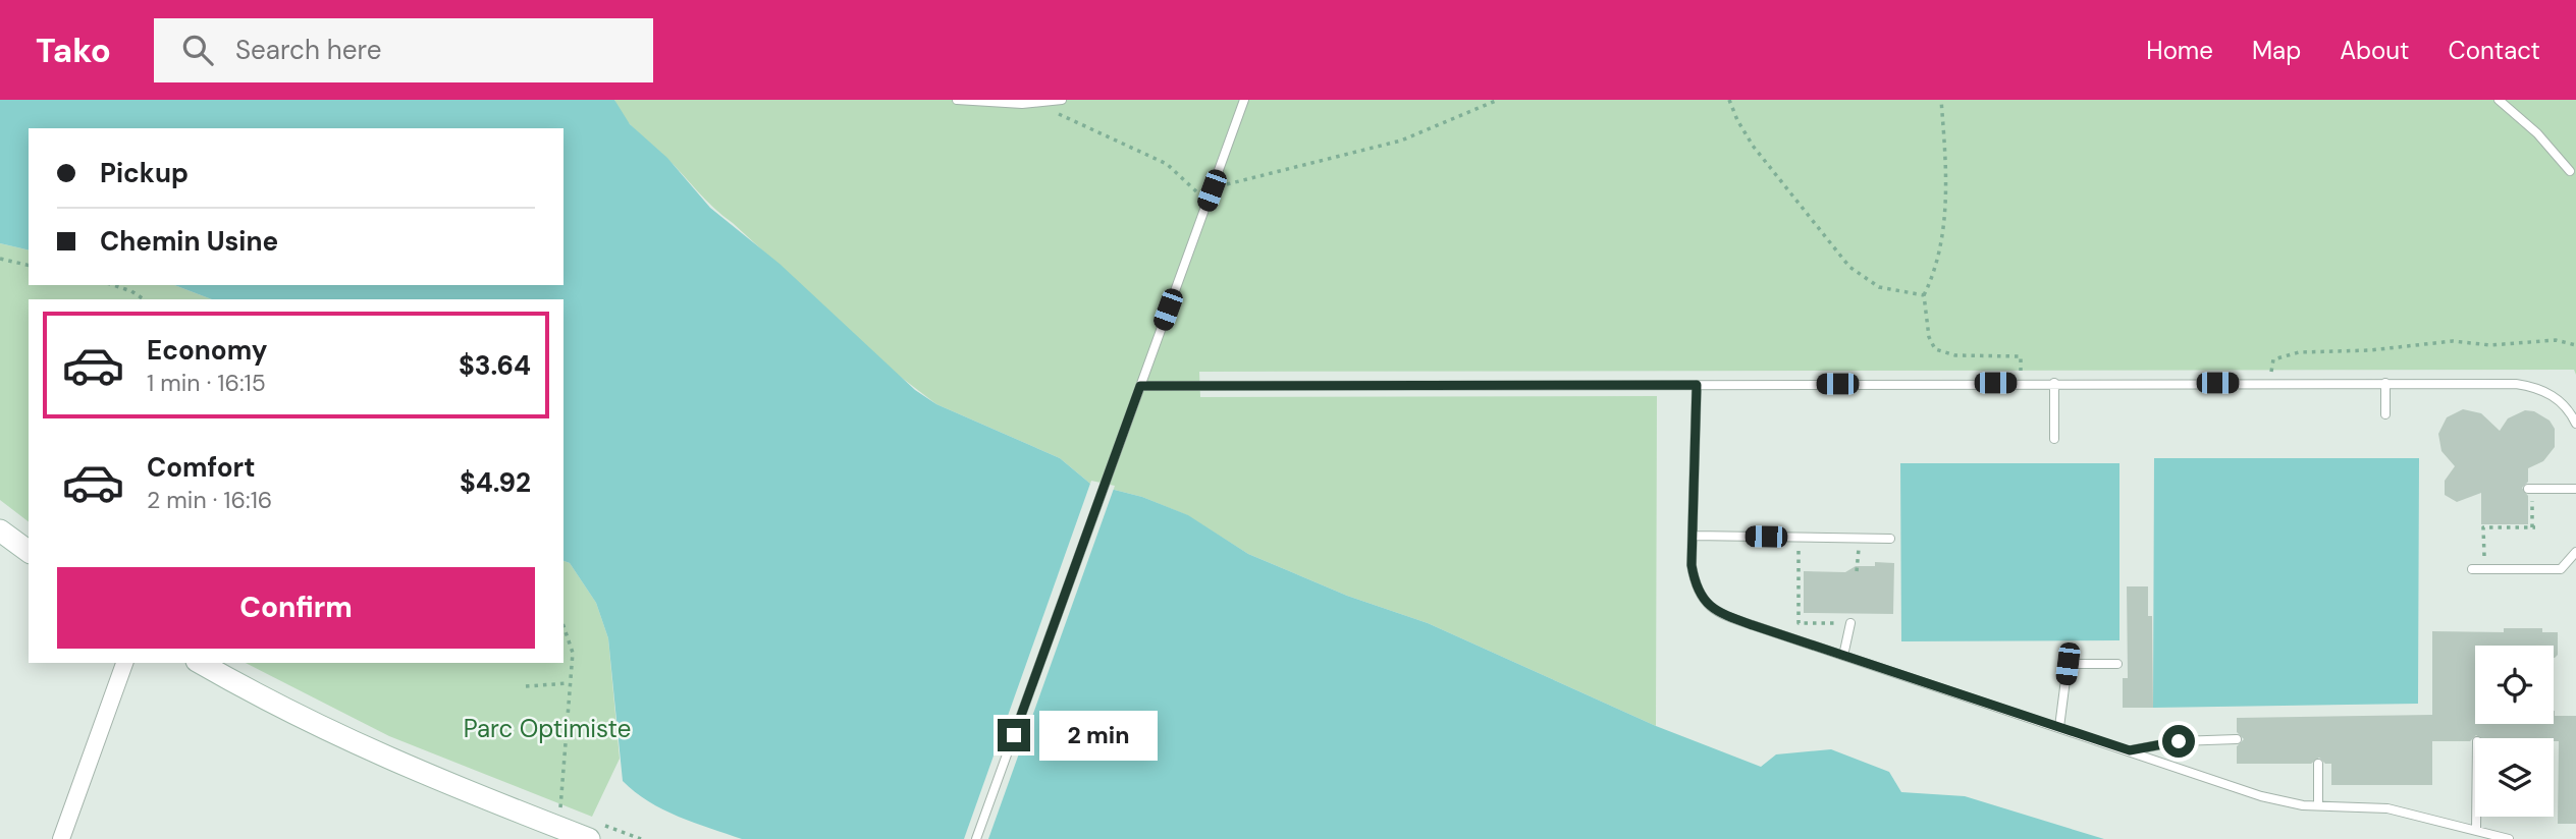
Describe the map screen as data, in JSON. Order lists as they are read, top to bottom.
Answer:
{
  "parks": ["Parc Optimiste"],
  "page": {
    "header": "Tako",
    "search": "Search here",
    "nav": [
      "Home",
      "Map",
      "About",
      "Contact"
    ],
    "banner": ["Pickup", "Chemin Usine"],
    "list": [
      {
        "name": "Economy",
        "note": "1 min · 16:15",
        "value": "$3.64"
      },
      {
        "name": "Comfort",
        "note": "2 min · 16:16",
        "value": "$4.92"
      }
    ],
    "buttons": "Confirm",
    "bubble": "2 min"
  }
}
